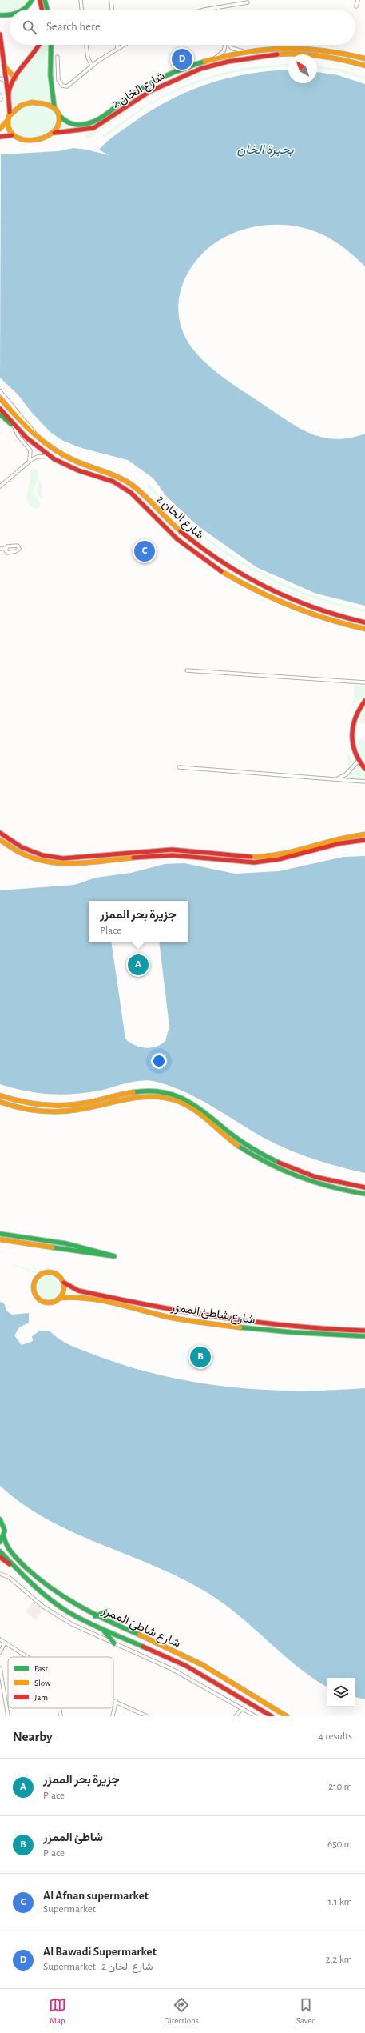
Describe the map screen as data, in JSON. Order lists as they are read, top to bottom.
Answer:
{
  "streets": {
    "street": ["شارع الخان 2", "شارع شاطئ الممزر"]
  },
  "water": ["بحيرة الخان"],
  "legend": ["Fast", "Slow", "Jam"],
  "north": "top left",
  "page": {
    "search": "Search here",
    "pins": [
      "D",
      "C",
      "A",
      "B"
    ],
    "popup": ["جزيرة بحر الممزر", "Place"],
    "heading": ["Nearby", "4 results"],
    "list": [
      {
        "mark": "A",
        "name": "جزيرة بحر الممزر",
        "note": "Place",
        "value": "210 m"
      },
      {
        "mark": "B",
        "name": "شاطئ الممزر",
        "note": "Place",
        "value": "650 m"
      },
      {
        "mark": "C",
        "name": "Al Afnan supermarket",
        "note": "Supermarket",
        "value": "1.1 km"
      },
      {
        "mark": "D",
        "name": "Al Bawadi Supermarket",
        "note": "Supermarket · شارع الخان 2",
        "value": "2.2 km"
      }
    ],
    "nav": ["Map", "Directions", "Saved"]
  }
}
